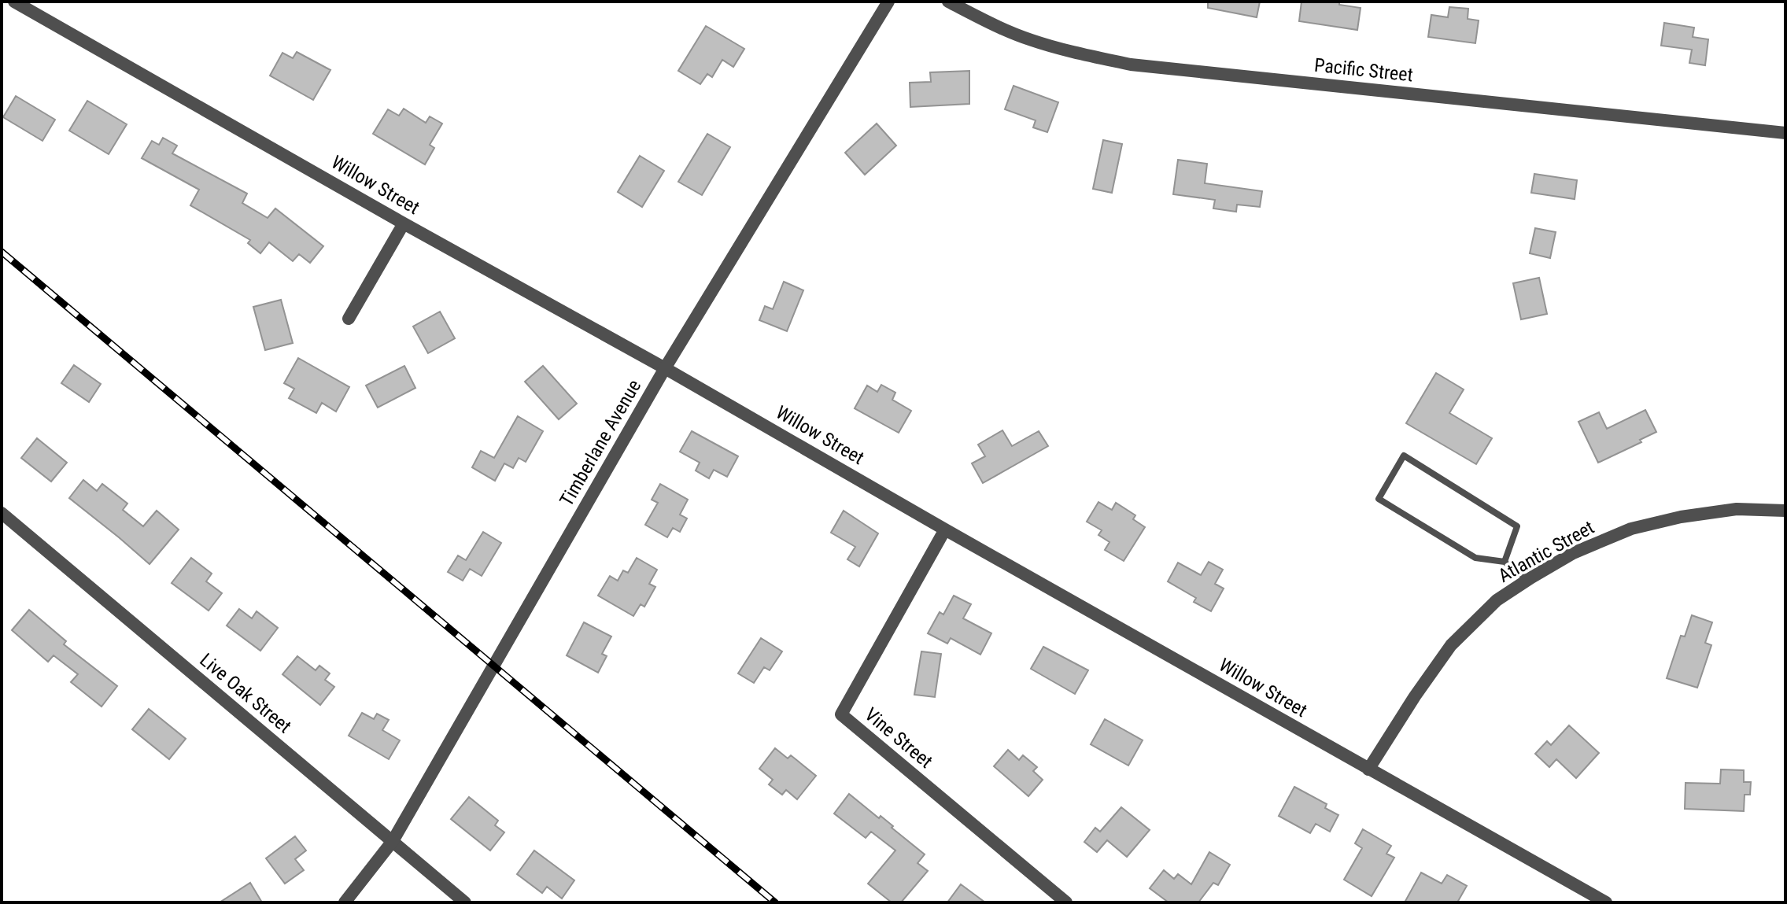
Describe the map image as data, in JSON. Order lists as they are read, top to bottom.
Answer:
{
  "streets": {
    "street": [
      "Pacific Street",
      "Willow Street",
      "Timberlane Avenue",
      "Atlantic Street",
      "Live Oak Street",
      "Vine Street"
    ]
  },
  "crossings": [
    ["Willow Street", "Timberlane Avenue"],
    ["Willow Street", "Atlantic Street"],
    ["Willow Street", "Vine Street"],
    ["Timberlane Avenue", "Live Oak Street"]
  ]
}
